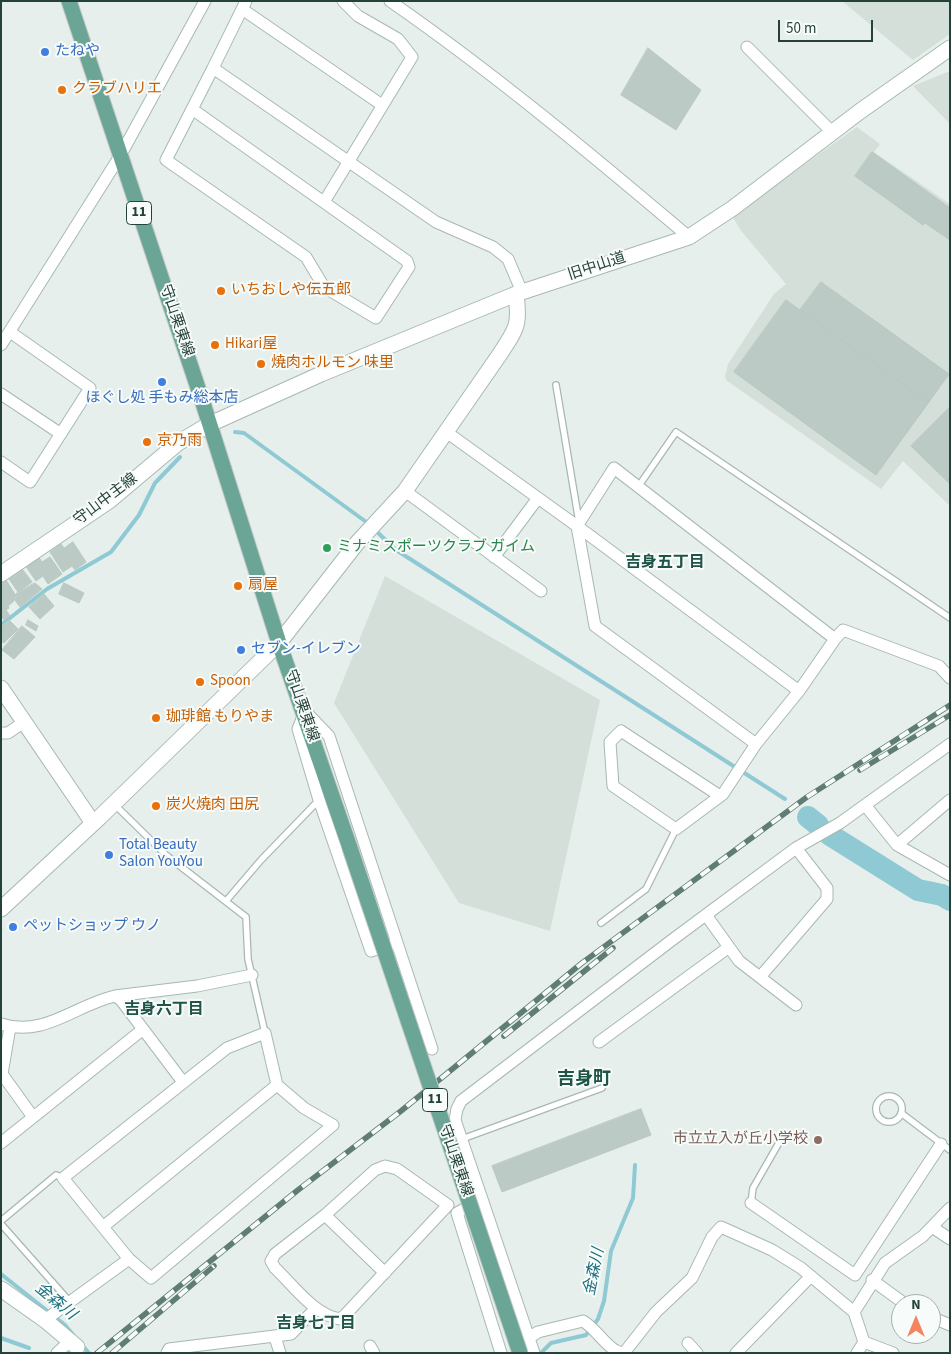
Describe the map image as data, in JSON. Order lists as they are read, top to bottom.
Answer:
{
  "streets": {
    "main road": ["11", "守山栗東線"],
    "street": ["旧中山道", "守山中主線"]
  },
  "crossings": [
    ["旧中山道", "守山栗東線"],
    ["旧中山道", "守山中主線"],
    ["守山栗東線", "守山中主線"]
  ],
  "districts": [
    "吉身五丁目",
    "吉身六丁目",
    "吉身町",
    "吉身七丁目"
  ],
  "water": ["金森川"],
  "places": [
    "たねや",
    "クラブハリエ",
    "いちおしや伝五郎",
    "Hikari屋",
    "焼肉ホルモン 味里",
    "ほぐし処 手もみ総本店",
    "京乃雨",
    "ミナミスポーツクラブ ガイム",
    "扇屋",
    "セブン-イレブン",
    "Spoon",
    "珈琲館 もりやま",
    "炭火焼肉 田尻",
    "Total Beauty Salon YouYou",
    "ペットショップ ウノ",
    "市立立入が丘小学校"
  ],
  "scale_bar": "50 m",
  "north": "top"
}
